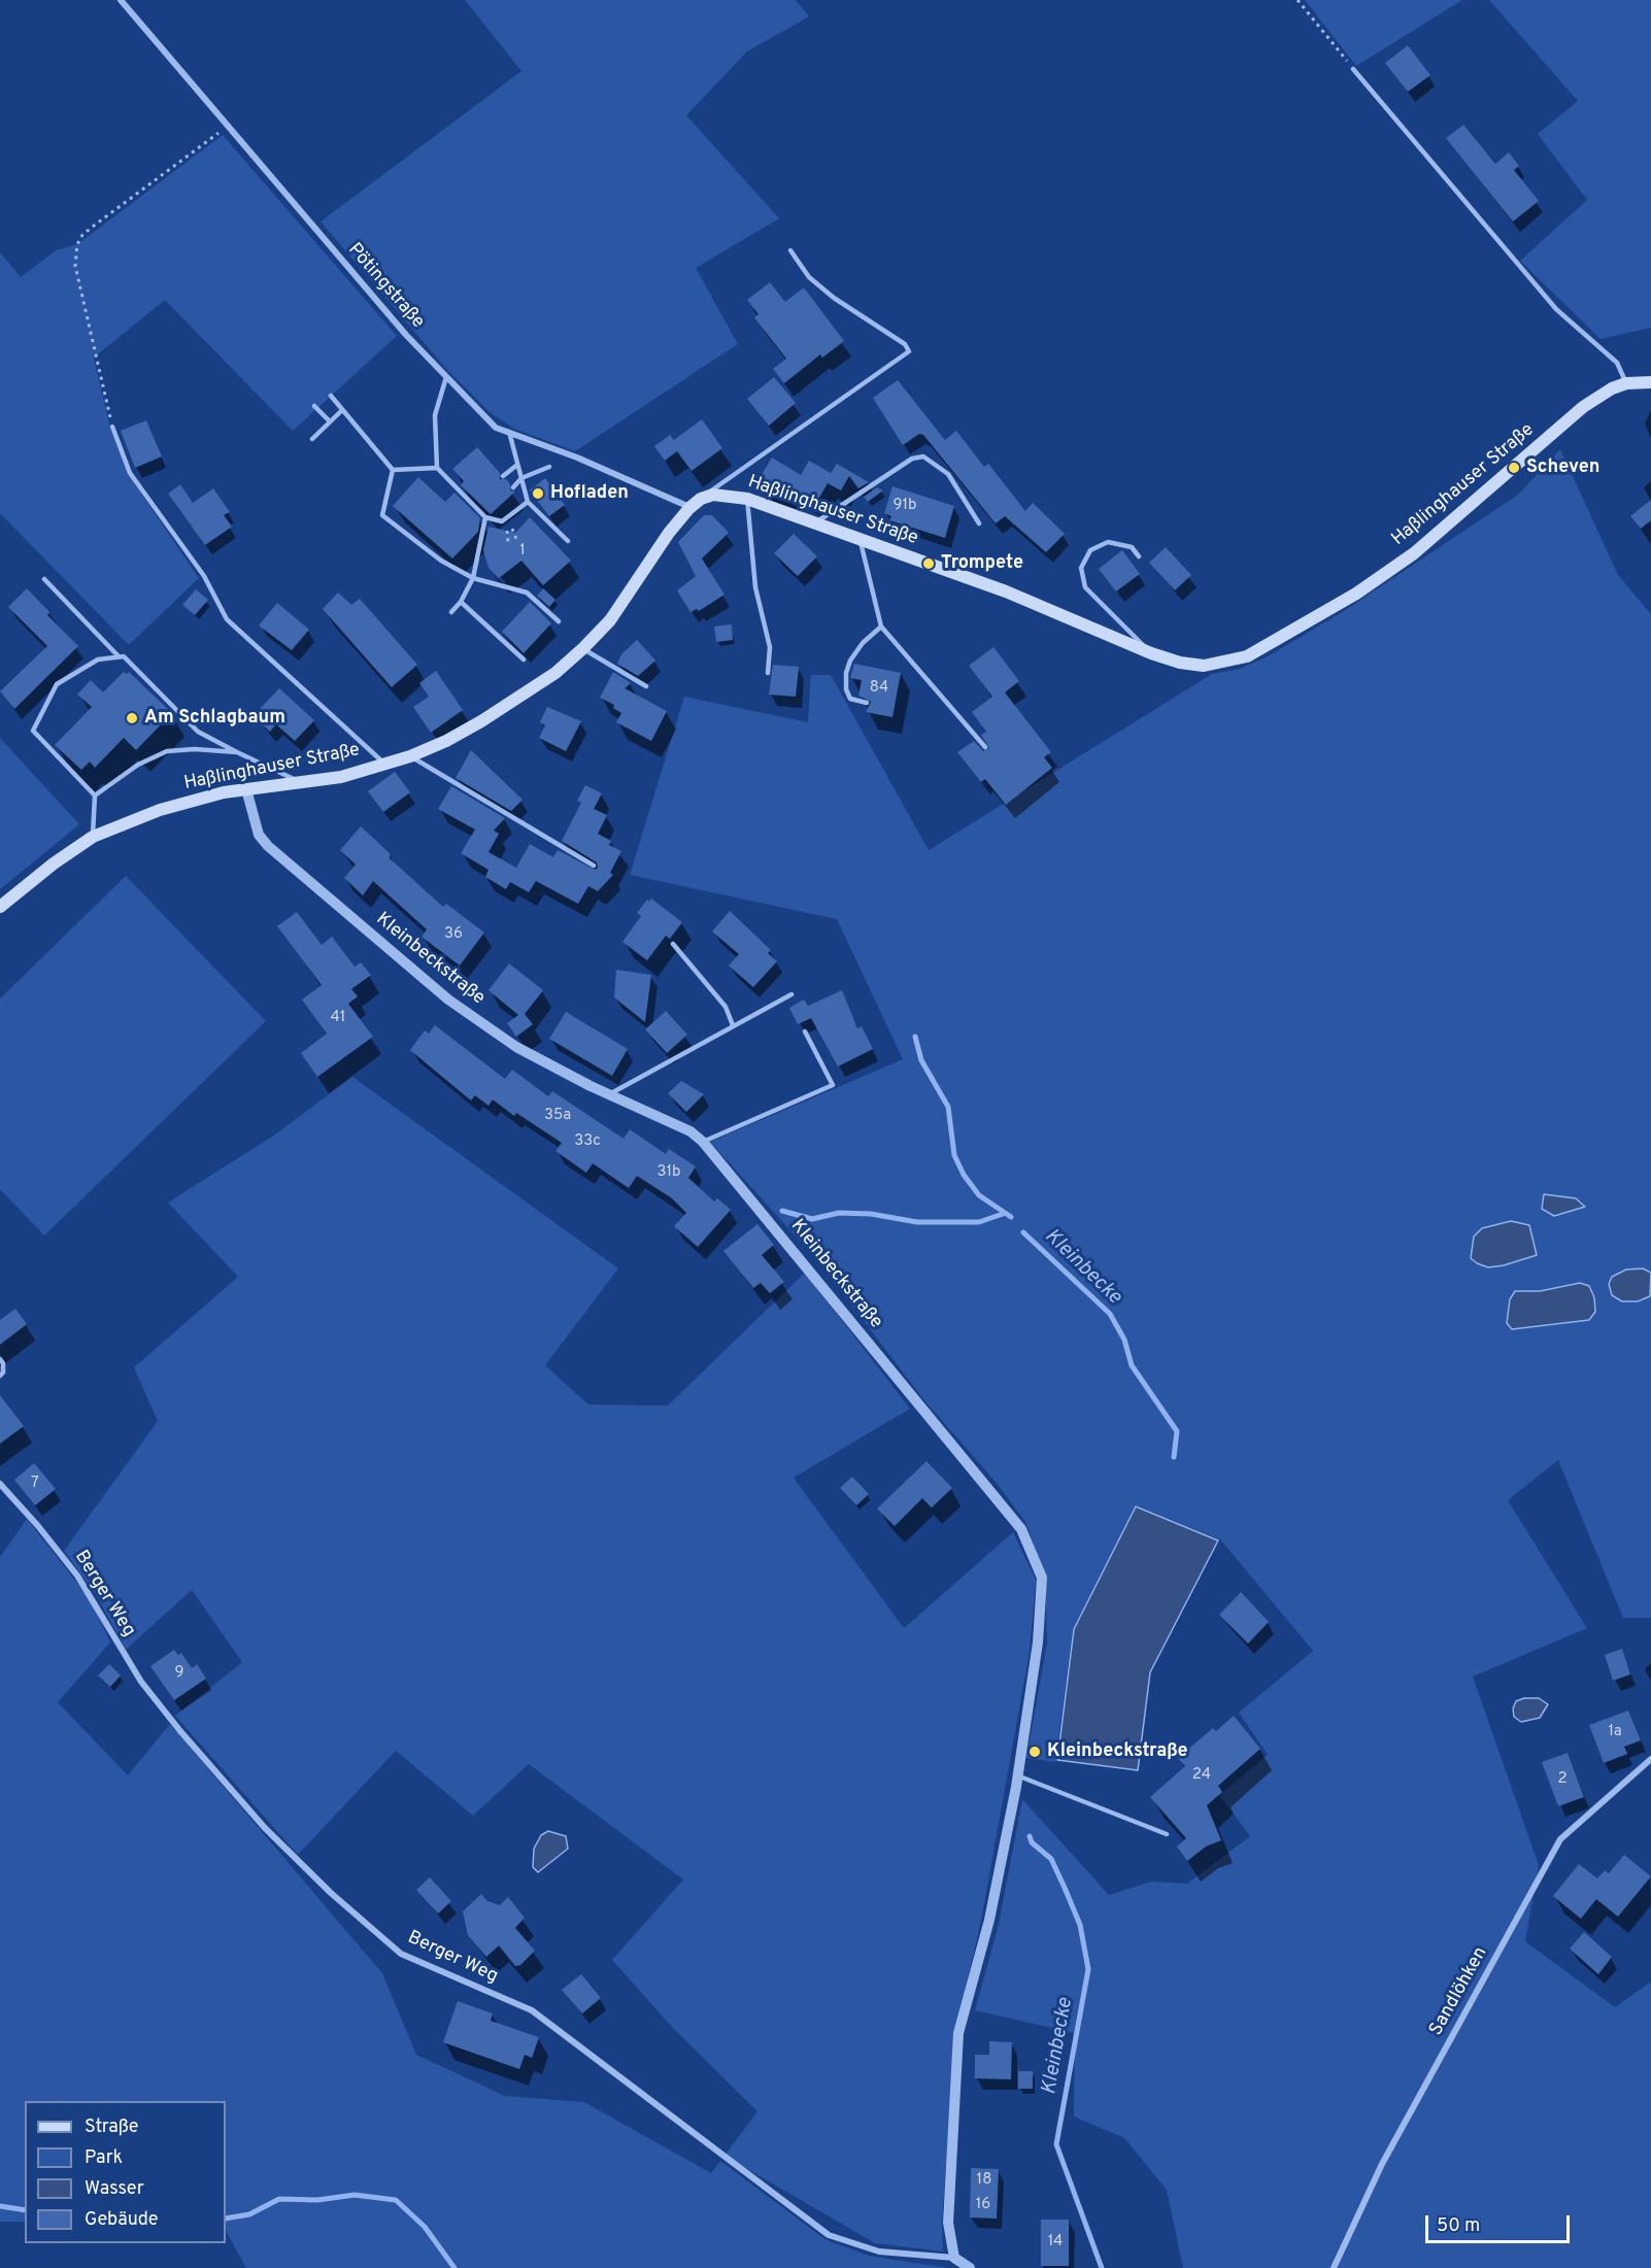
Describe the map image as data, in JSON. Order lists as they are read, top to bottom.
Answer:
{
  "streets": {
    "main road": ["Haßlinghauser Straße"],
    "street": [
      "Pötingstraße",
      "Kleinbeckstraße",
      "Berger Weg",
      "Sandlöhken"
    ]
  },
  "crossings": [
    ["Pötingstraße", "Haßlinghauser Straße"],
    ["Haßlinghauser Straße", "Kleinbeckstraße"],
    ["Kleinbeckstraße", "Berger Weg"]
  ],
  "water": ["Kleinbecke"],
  "places": [
    "Scheven",
    "Hofladen",
    "Trompete",
    "Am Schlagbaum",
    "Kleinbeckstraße"
  ],
  "house_numbers": [
    "91b",
    "1",
    "84",
    "36",
    "41",
    "35a",
    "33c",
    "31b",
    "7",
    "9",
    "1a",
    "24",
    "2",
    "18",
    "16",
    "14"
  ],
  "legend": [
    "Straße",
    "Park",
    "Wasser",
    "Gebäude"
  ],
  "scale_bar": "50 m"
}
